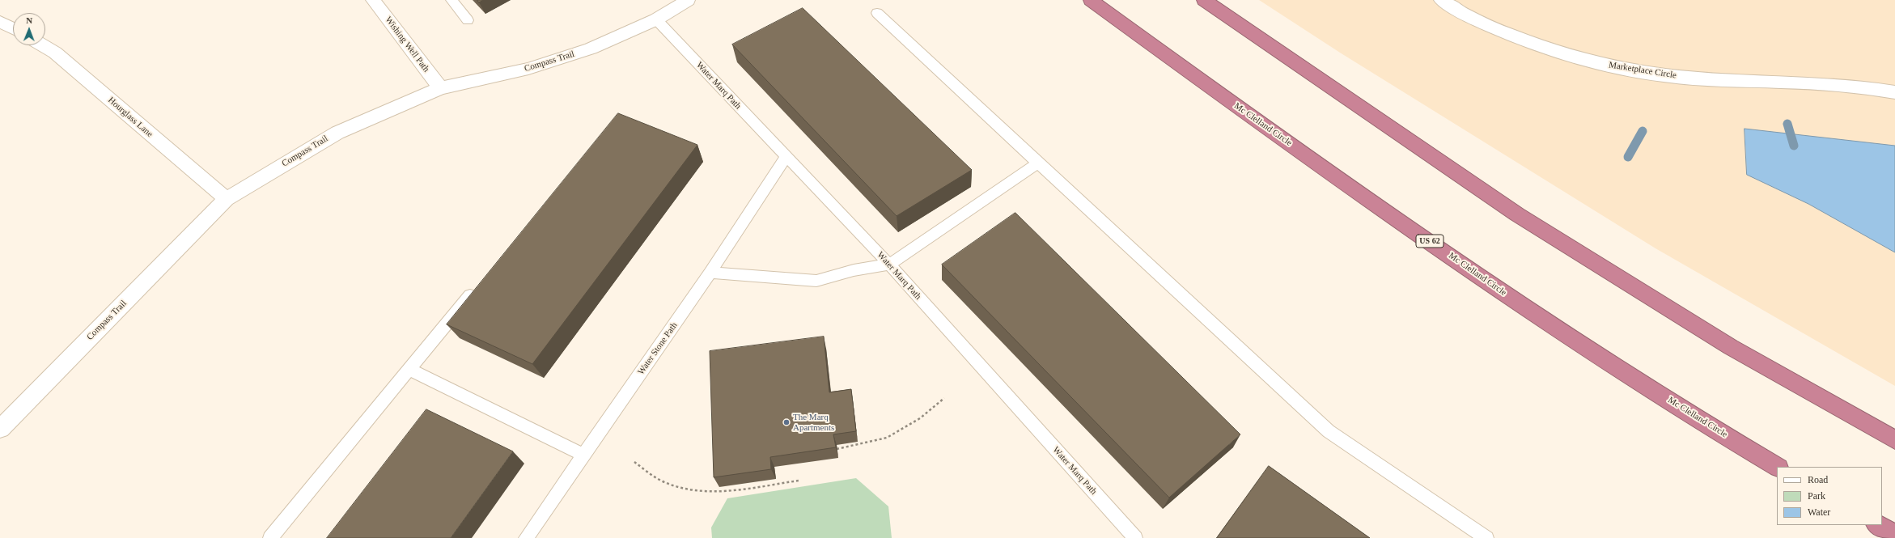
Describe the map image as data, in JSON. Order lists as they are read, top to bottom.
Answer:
{
  "streets": {
    "highway": ["Mc Clelland Circle", "US 62"],
    "street": [
      "Wishing Well Path",
      "Compass Trail",
      "Marketplace Circle",
      "Hourglass Lane"
    ],
    "lane": ["Water Marq Path", "Water Stone Path"]
  },
  "crossings": [
    ["Wishing Well Path", "Compass Trail"],
    ["Compass Trail", "Water Marq Path"],
    ["Compass Trail", "Hourglass Lane"],
    ["Water Marq Path", "Water Stone Path"]
  ],
  "places": ["The Marq Apartments"],
  "legend": ["Road", "Park", "Water"],
  "north": "top"
}
